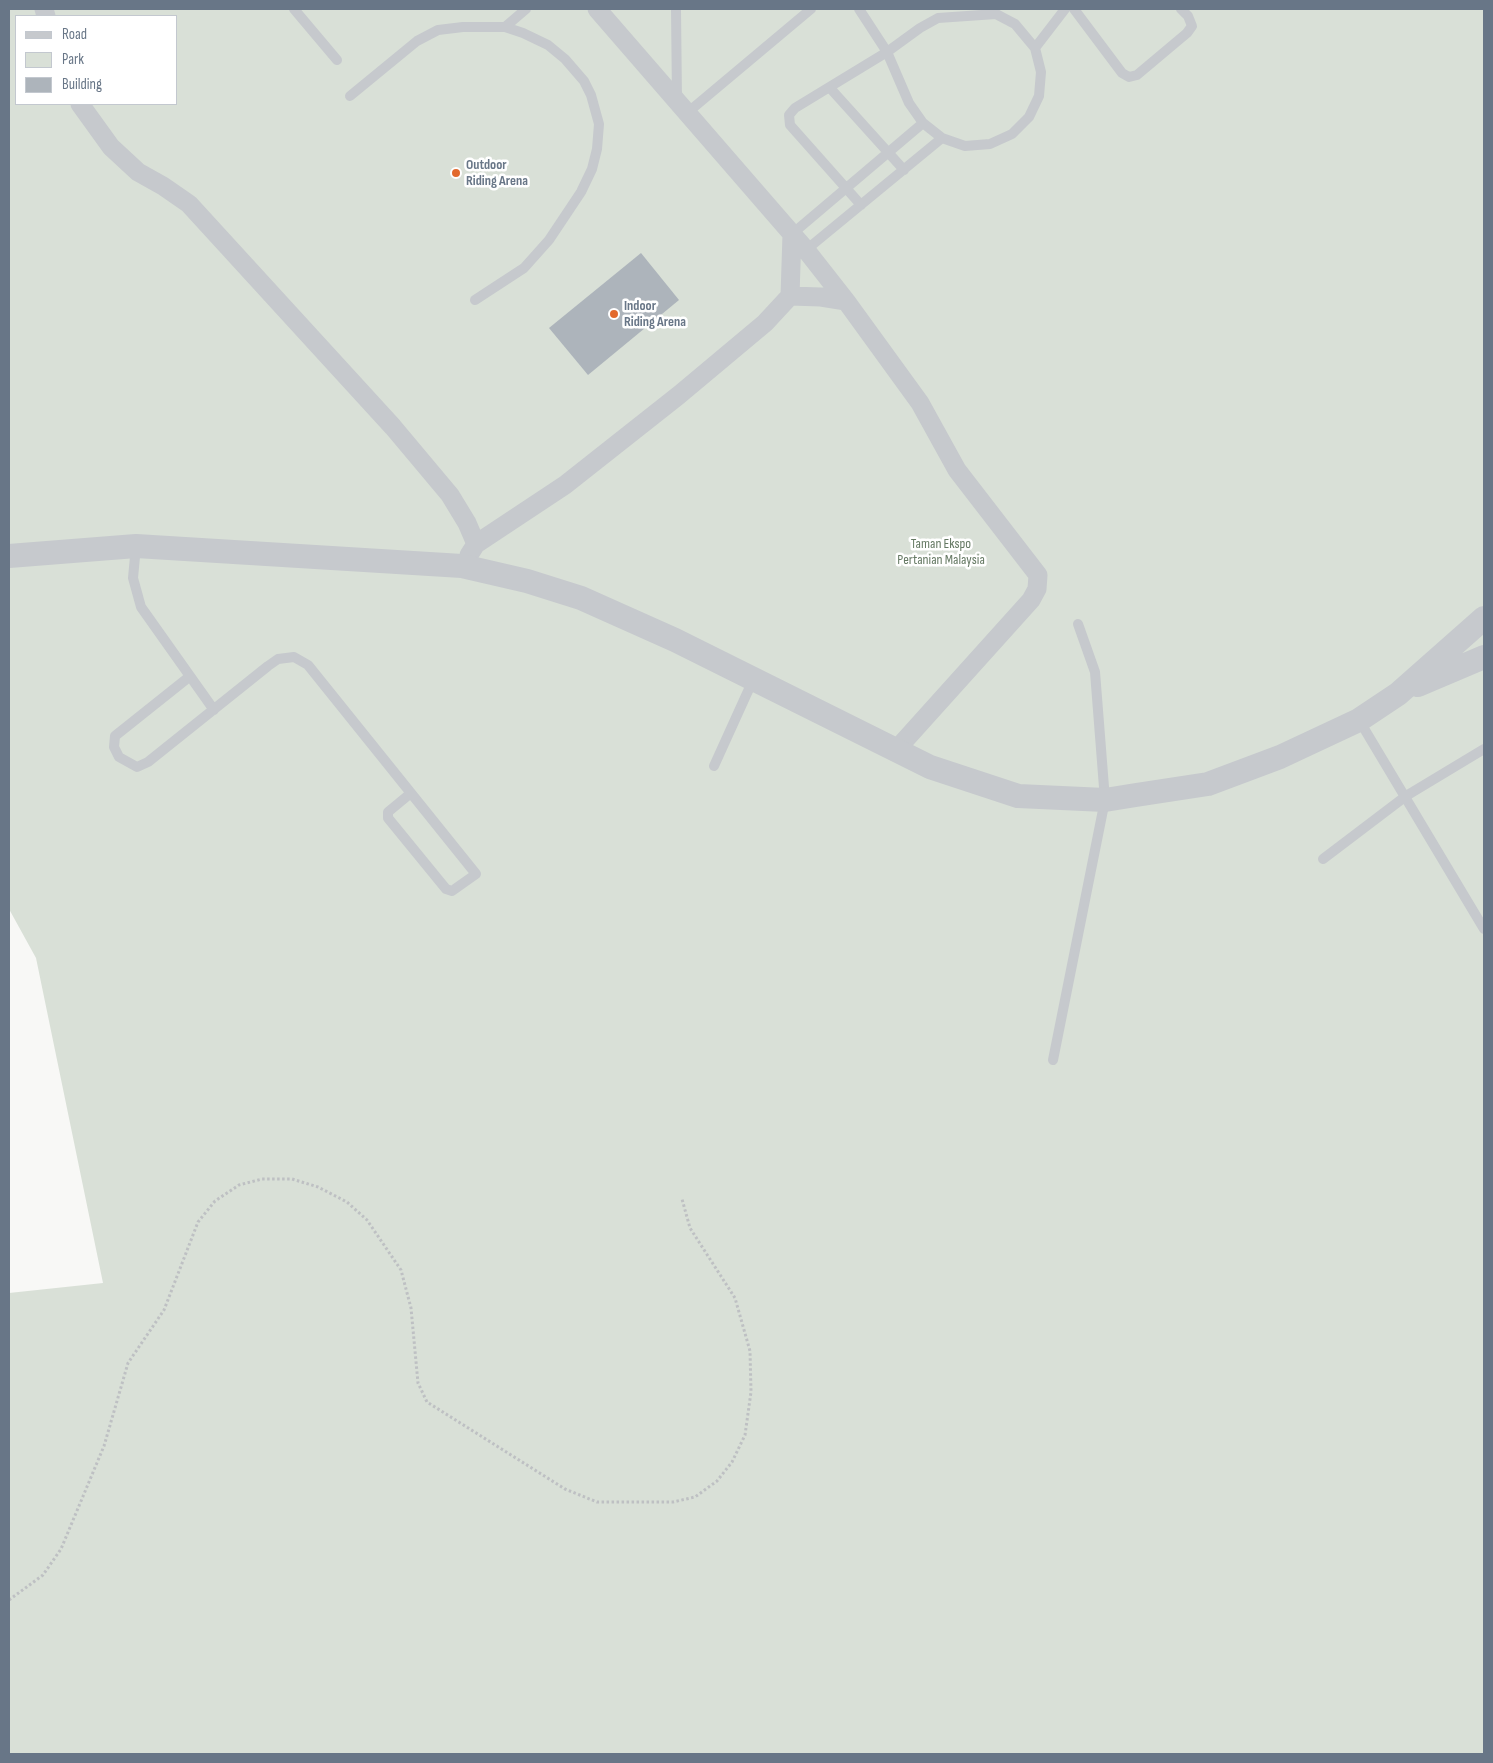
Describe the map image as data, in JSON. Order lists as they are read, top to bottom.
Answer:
{
  "parks": ["Taman Ekspo Pertanian Malaysia"],
  "places": ["Outdoor Riding Arena", "Indoor Riding Arena"],
  "legend": ["Road", "Park", "Building"]
}
